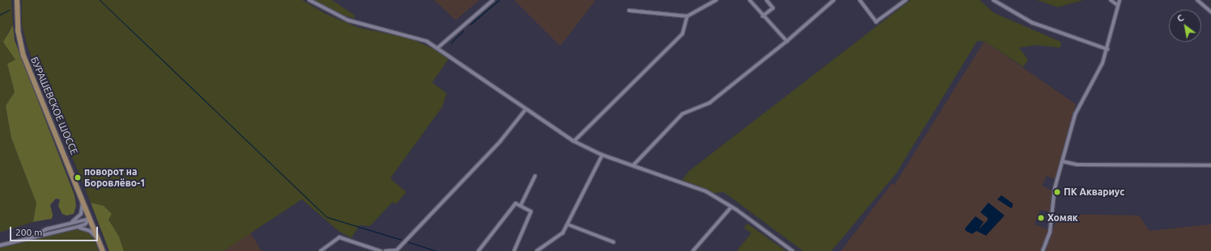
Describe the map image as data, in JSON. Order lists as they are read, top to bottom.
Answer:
{
  "streets": {
    "main road": ["БУРАШЕВСКОЕ ШОССЕ"]
  },
  "places": ["поворот на Боровлёво-1", "ПК Аквариус", "Хомяк"],
  "scale_bar": "200 m",
  "north": "top left"
}
